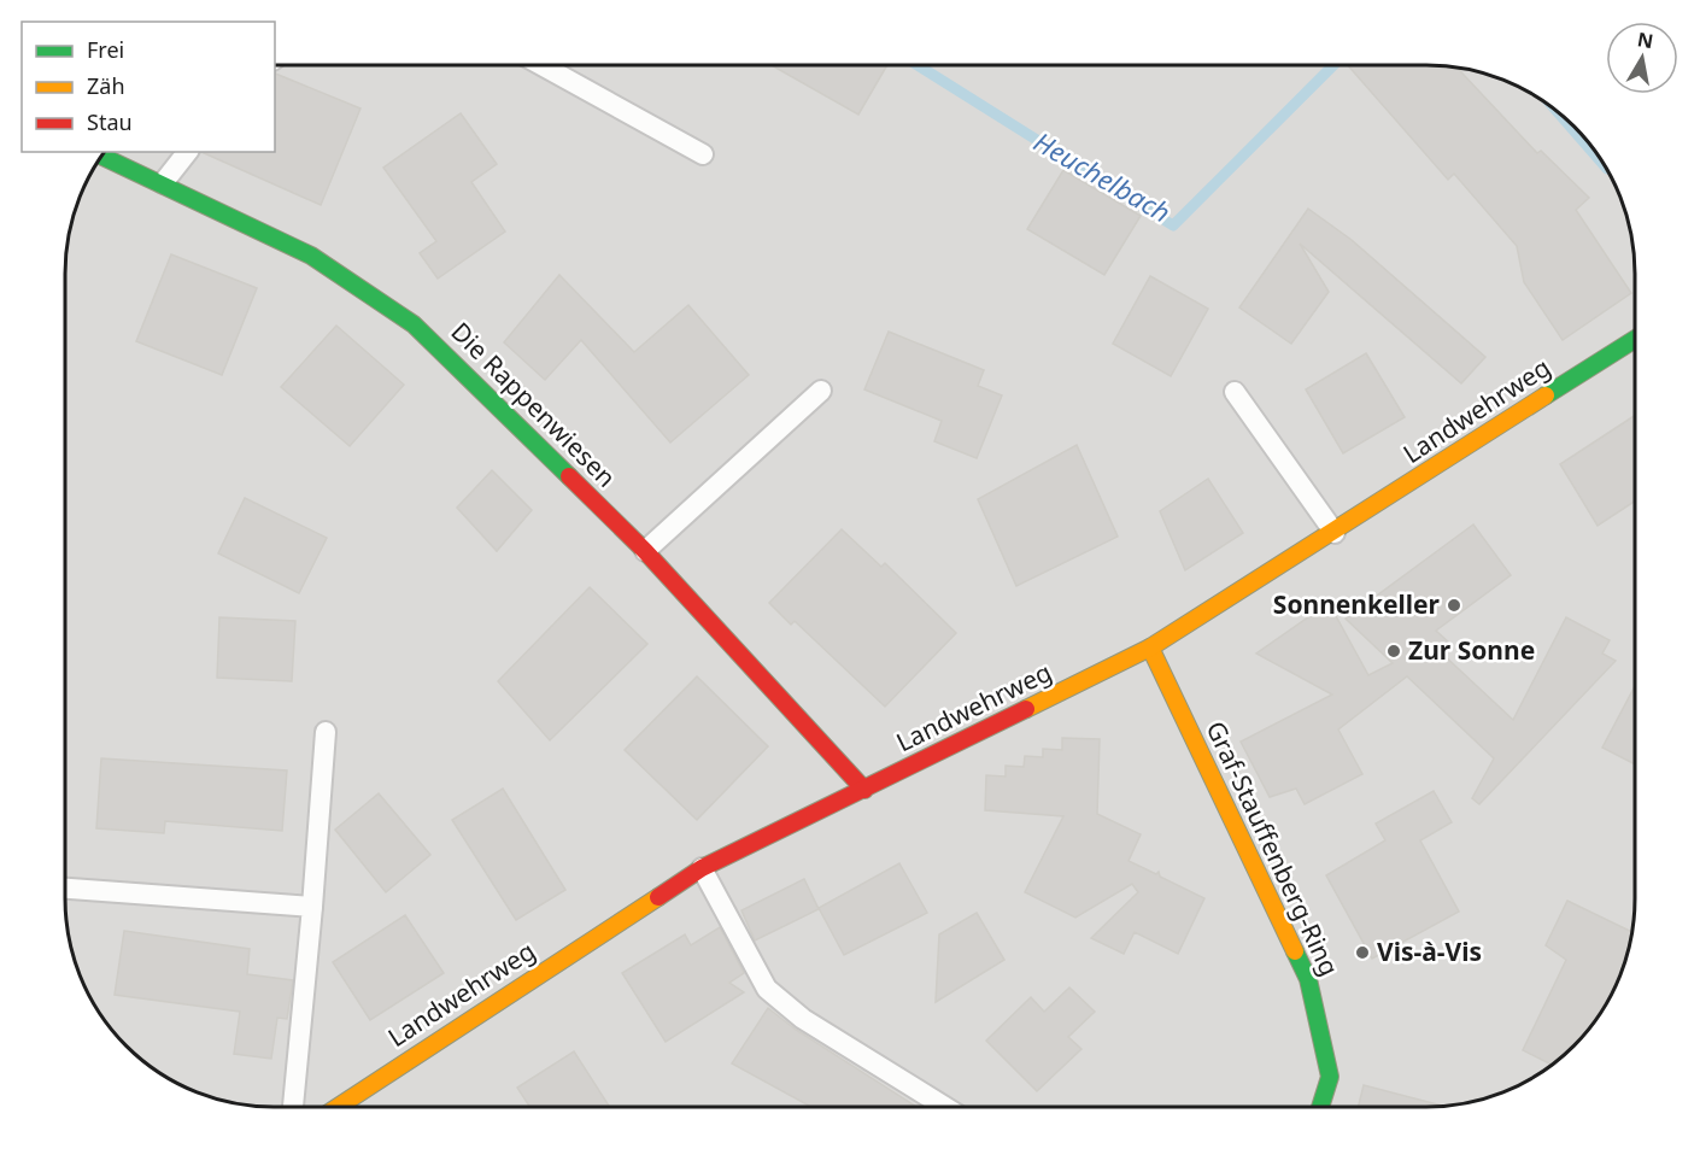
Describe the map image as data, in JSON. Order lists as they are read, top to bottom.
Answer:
{
  "streets": {
    "street": ["Die Rappenwiesen", "Landwehrweg", "Graf-Stauffenberg-Ring"]
  },
  "crossings": [
    ["Die Rappenwiesen", "Landwehrweg"],
    ["Landwehrweg", "Graf-Stauffenberg-Ring"]
  ],
  "water": ["Heuchelbach"],
  "places": ["Sonnenkeller", "Zur Sonne", "Vis-à-Vis"],
  "legend": ["Frei", "Zäh", "Stau"],
  "north": "top"
}
